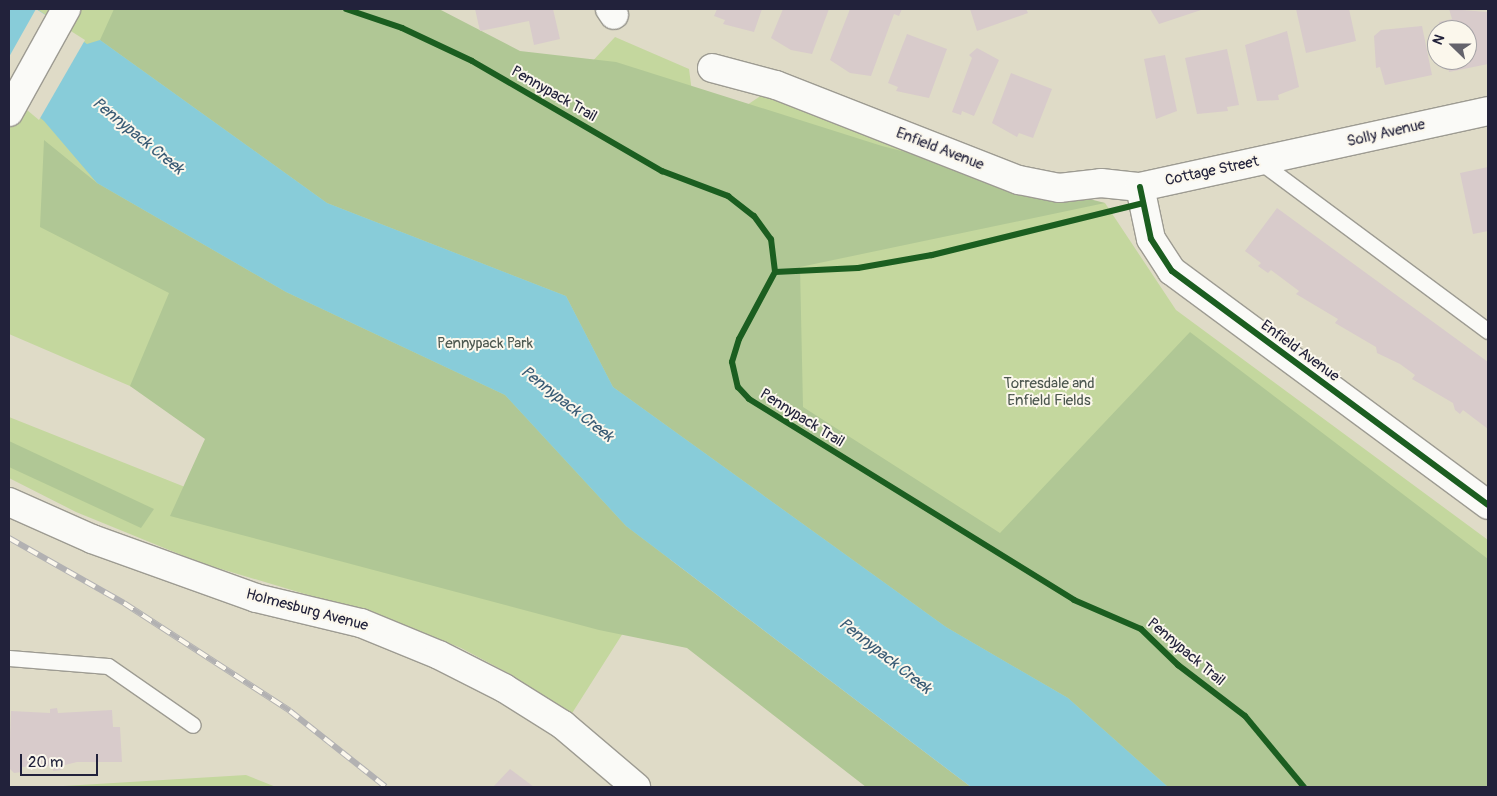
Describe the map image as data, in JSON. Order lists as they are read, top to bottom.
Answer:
{
  "streets": {
    "street": [
      "Solly Avenue",
      "Enfield Avenue",
      "Cottage Street",
      "Holmesburg Avenue"
    ],
    "cycle path": ["Pennypack Trail"]
  },
  "crossings": [
    ["Solly Avenue", "Cottage Street"],
    ["Enfield Avenue", "Cottage Street"]
  ],
  "water": ["Pennypack Creek"],
  "parks": ["Pennypack Park", "Torresdale and Enfield Fields"],
  "scale_bar": "20 m",
  "north": "left"
}
